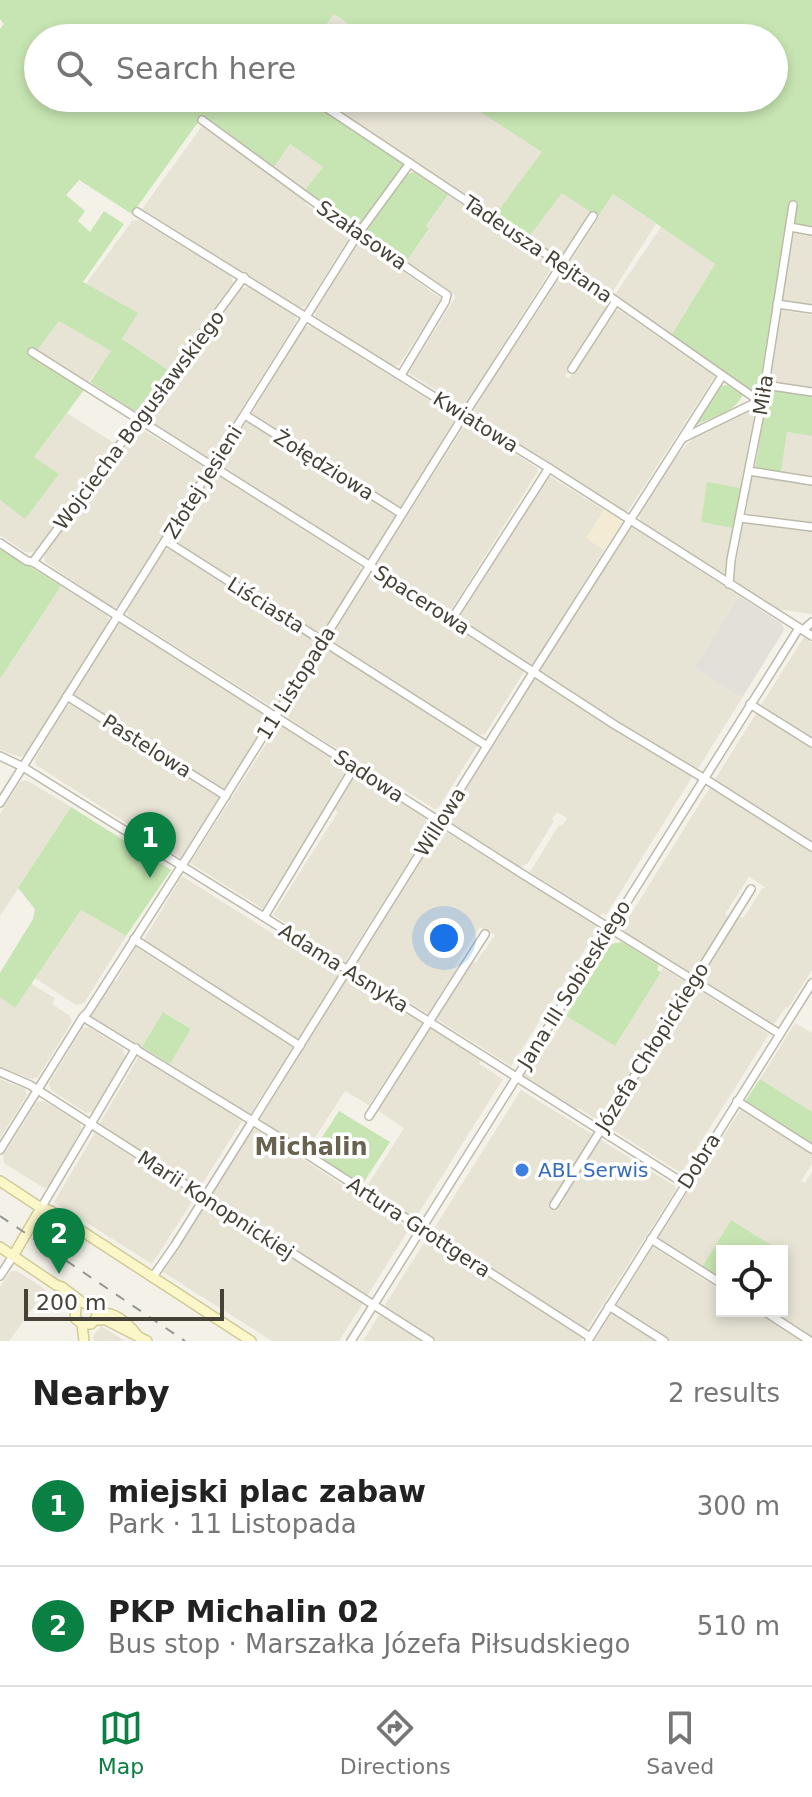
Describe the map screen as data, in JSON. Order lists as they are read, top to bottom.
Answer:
{
  "streets": {
    "street": [
      "Szałasowa",
      "Tadeusza Rejtana",
      "Miła",
      "Wojciecha Bogusławskiego",
      "Kwiatowa",
      "Żołędziowa",
      "Złotej Jesieni",
      "Spacerowa",
      "Liściasta",
      "11 Listopada",
      "Pastelowa",
      "Sadowa",
      "Willowa",
      "Adama Asnyka",
      "Jana III Sobieskiego",
      "Józefa Chłopickiego",
      "Dobra",
      "Marii Konopnickiej",
      "Artura Grottgera"
    ]
  },
  "crossings": [
    ["Szałasowa", "Kwiatowa"],
    ["Szałasowa", "Złotej Jesieni"],
    ["Tadeusza Rejtana", "Miła"],
    ["Tadeusza Rejtana", "Złotej Jesieni"],
    ["Tadeusza Rejtana", "11 Listopada"],
    ["Tadeusza Rejtana", "Willowa"],
    ["Miła", "Kwiatowa"],
    ["Wojciecha Bogusławskiego", "Kwiatowa"],
    ["Wojciecha Bogusławskiego", "Spacerowa"],
    ["Wojciecha Bogusławskiego", "Sadowa"],
    ["Kwiatowa", "Złotej Jesieni"],
    ["Kwiatowa", "11 Listopada"],
    ["Kwiatowa", "Willowa"],
    ["Kwiatowa", "Jana III Sobieskiego"],
    ["Żołędziowa", "Złotej Jesieni"],
    ["Żołędziowa", "11 Listopada"],
    ["Złotej Jesieni", "Spacerowa"],
    ["Złotej Jesieni", "Liściasta"],
    ["Złotej Jesieni", "Pastelowa"],
    ["Złotej Jesieni", "Sadowa"],
    ["Złotej Jesieni", "Adama Asnyka"],
    ["Spacerowa", "11 Listopada"],
    ["Spacerowa", "Willowa"],
    ["Spacerowa", "Jana III Sobieskiego"],
    ["Liściasta", "11 Listopada"],
    ["Liściasta", "Willowa"],
    ["11 Listopada", "Pastelowa"],
    ["11 Listopada", "Sadowa"],
    ["11 Listopada", "Adama Asnyka"],
    ["11 Listopada", "Marii Konopnickiej"],
    ["11 Listopada", "Artura Grottgera"],
    ["Sadowa", "Willowa"],
    ["Sadowa", "Jana III Sobieskiego"],
    ["Sadowa", "Józefa Chłopickiego"],
    ["Sadowa", "Dobra"],
    ["Willowa", "Adama Asnyka"],
    ["Willowa", "Marii Konopnickiej"],
    ["Willowa", "Artura Grottgera"],
    ["Adama Asnyka", "Jana III Sobieskiego"],
    ["Adama Asnyka", "Józefa Chłopickiego"],
    ["Adama Asnyka", "Dobra"],
    ["Jana III Sobieskiego", "Marii Konopnickiej"],
    ["Jana III Sobieskiego", "Artura Grottgera"],
    ["Dobra", "Artura Grottgera"]
  ],
  "districts": ["Michalin"],
  "places": ["ABL Serwis"],
  "scale_bar": "200 m",
  "page": {
    "search": "Search here",
    "pins": ["1", "2"],
    "scale": "200 m",
    "heading": ["Nearby", "2 results"],
    "list": [
      {
        "mark": "1",
        "name": "miejski plac zabaw",
        "note": "Park · 11 Listopada",
        "value": "300 m"
      },
      {
        "mark": "2",
        "name": "PKP Michalin 02",
        "note": "Bus stop · Marszałka Józefa Piłsudskiego",
        "value": "510 m"
      }
    ],
    "nav": ["Map", "Directions", "Saved"]
  }
}
